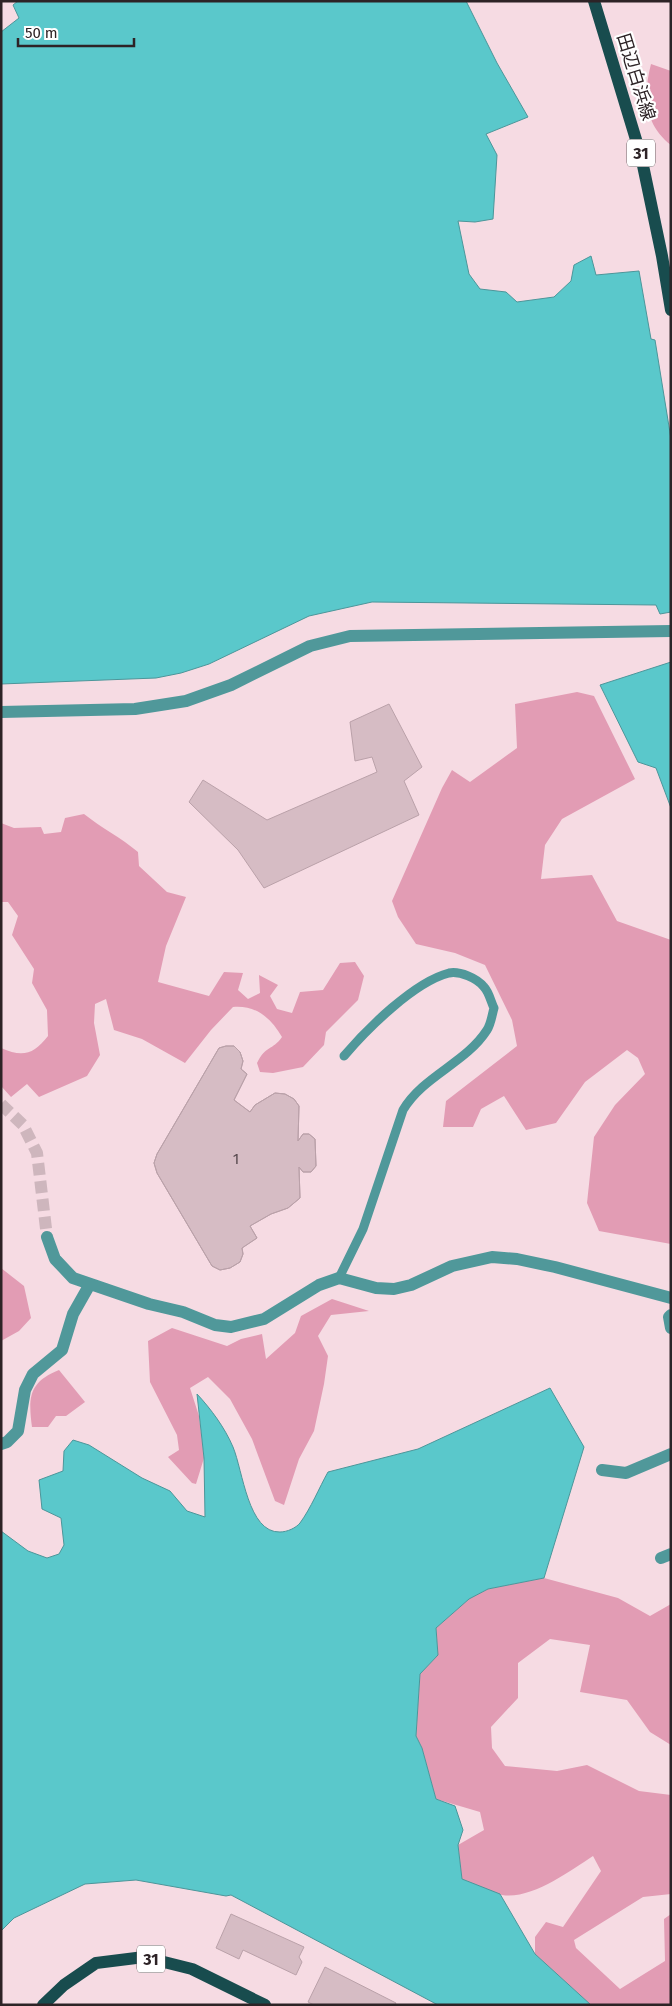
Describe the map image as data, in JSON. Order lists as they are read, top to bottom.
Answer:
{
  "streets": {
    "main road": ["田辺白浜線", "31"]
  },
  "house_numbers": ["1"],
  "scale_bar": "50 m"
}
